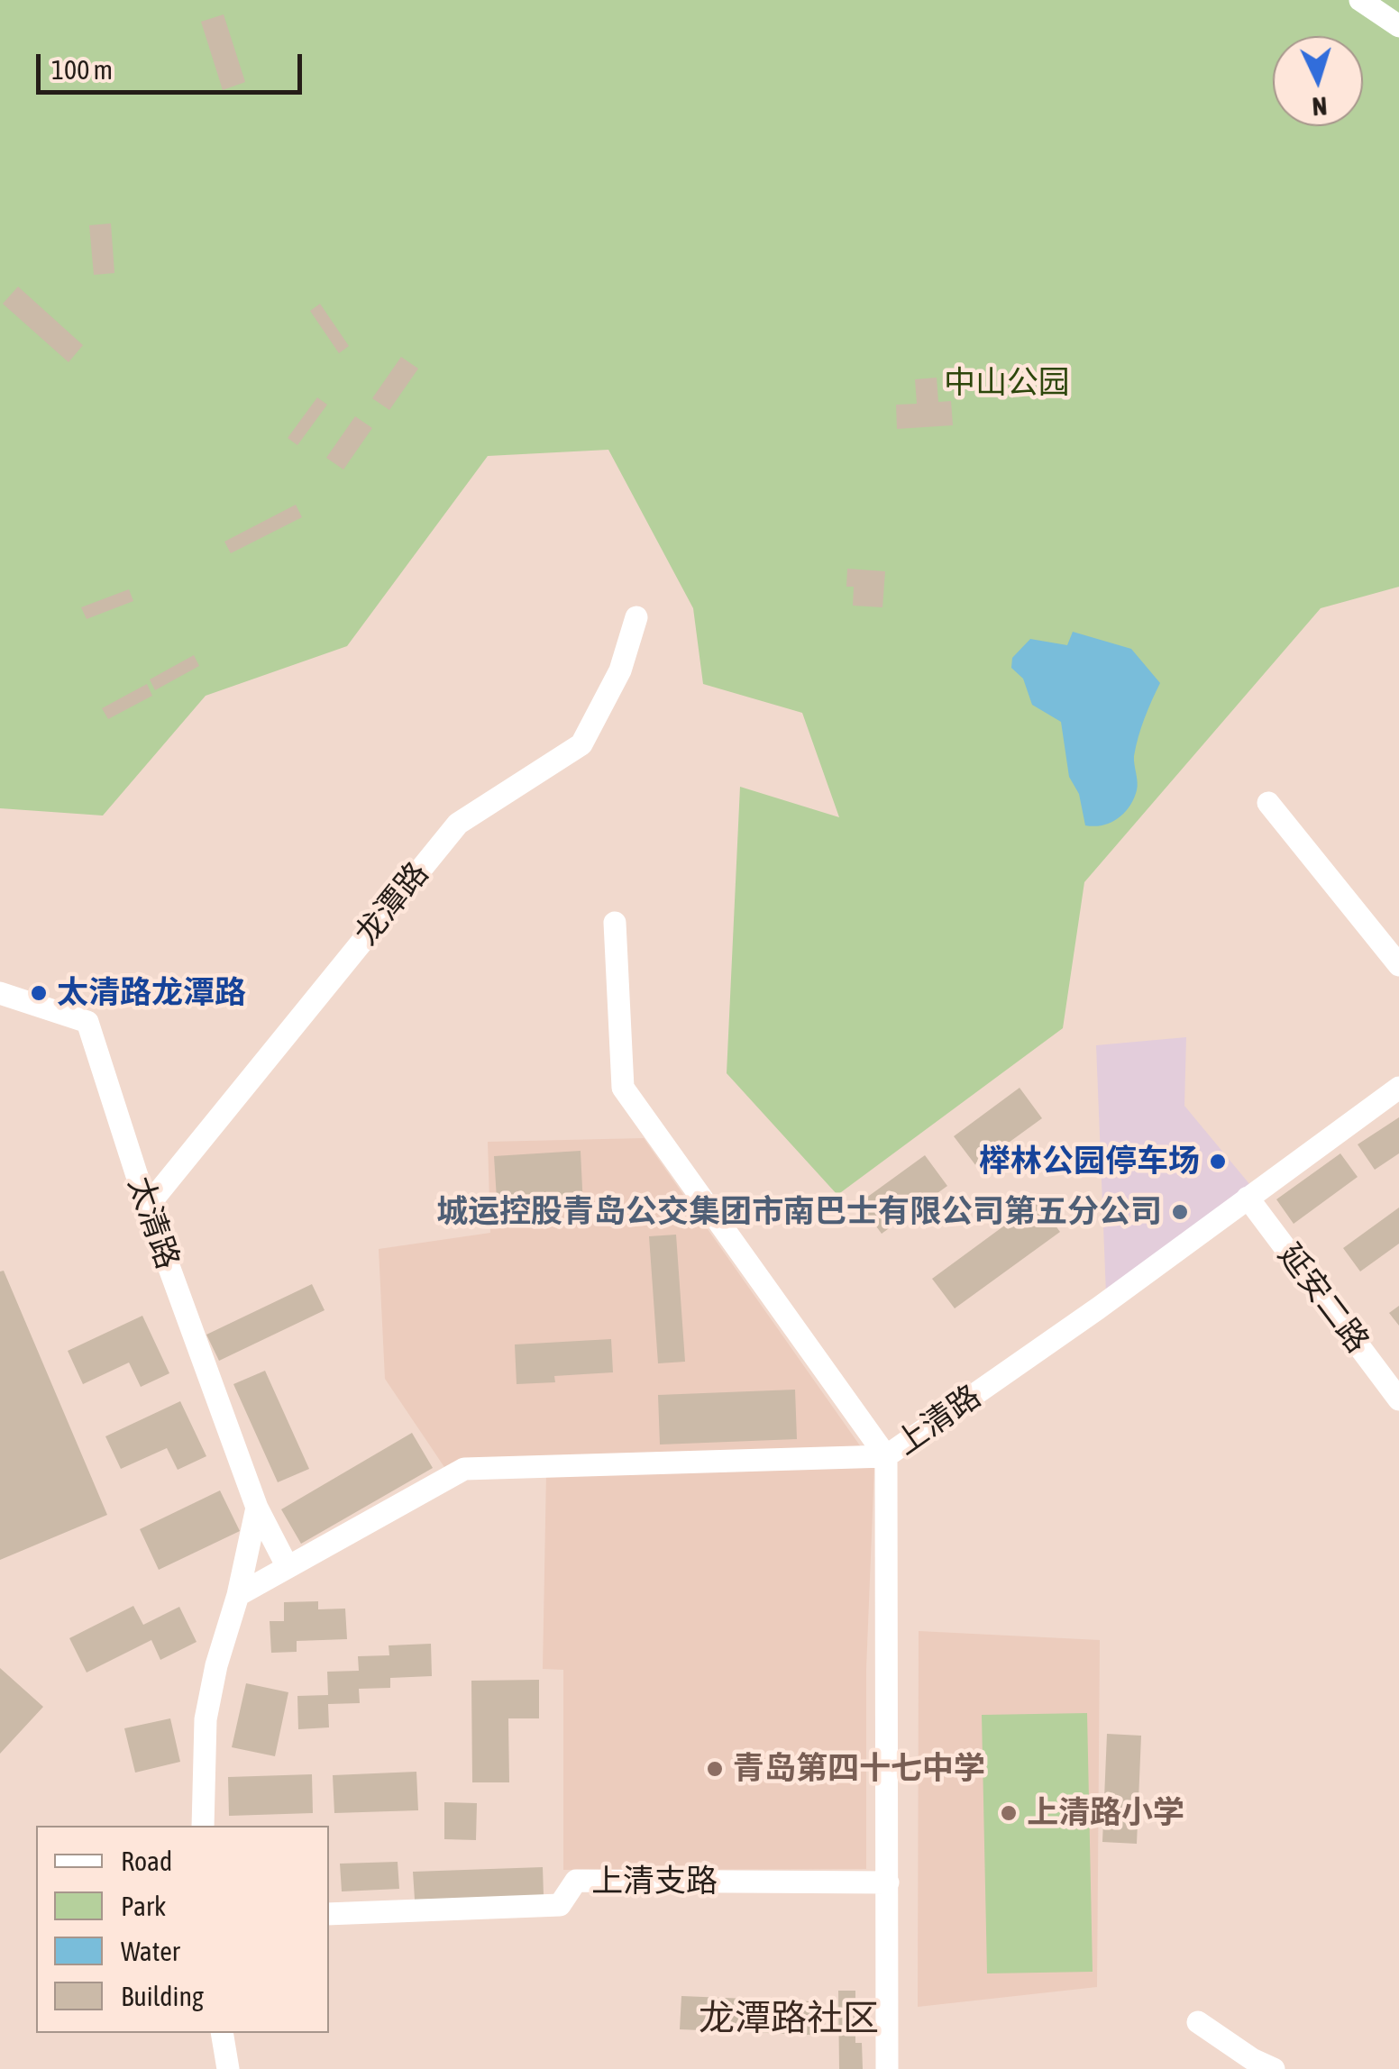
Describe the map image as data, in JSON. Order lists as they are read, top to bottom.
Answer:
{
  "streets": {
    "street": [
      "龙潭路",
      "太清路",
      "延安二路",
      "上清路",
      "上清支路"
    ]
  },
  "crossings": [
    ["龙潭路", "太清路"],
    ["延安二路", "上清路"],
    ["上清路", "上清支路"]
  ],
  "districts": ["龙潭路社区"],
  "parks": ["中山公园"],
  "places": [
    "太清路龙潭路",
    "榉林公园停车场",
    "城运控股青岛公交集团市南巴士有限公司第五分公司",
    "青岛第四十七中学",
    "上清路小学"
  ],
  "legend": [
    "Road",
    "Park",
    "Water",
    "Building"
  ],
  "scale_bar": "100 m",
  "north": "bottom"
}
